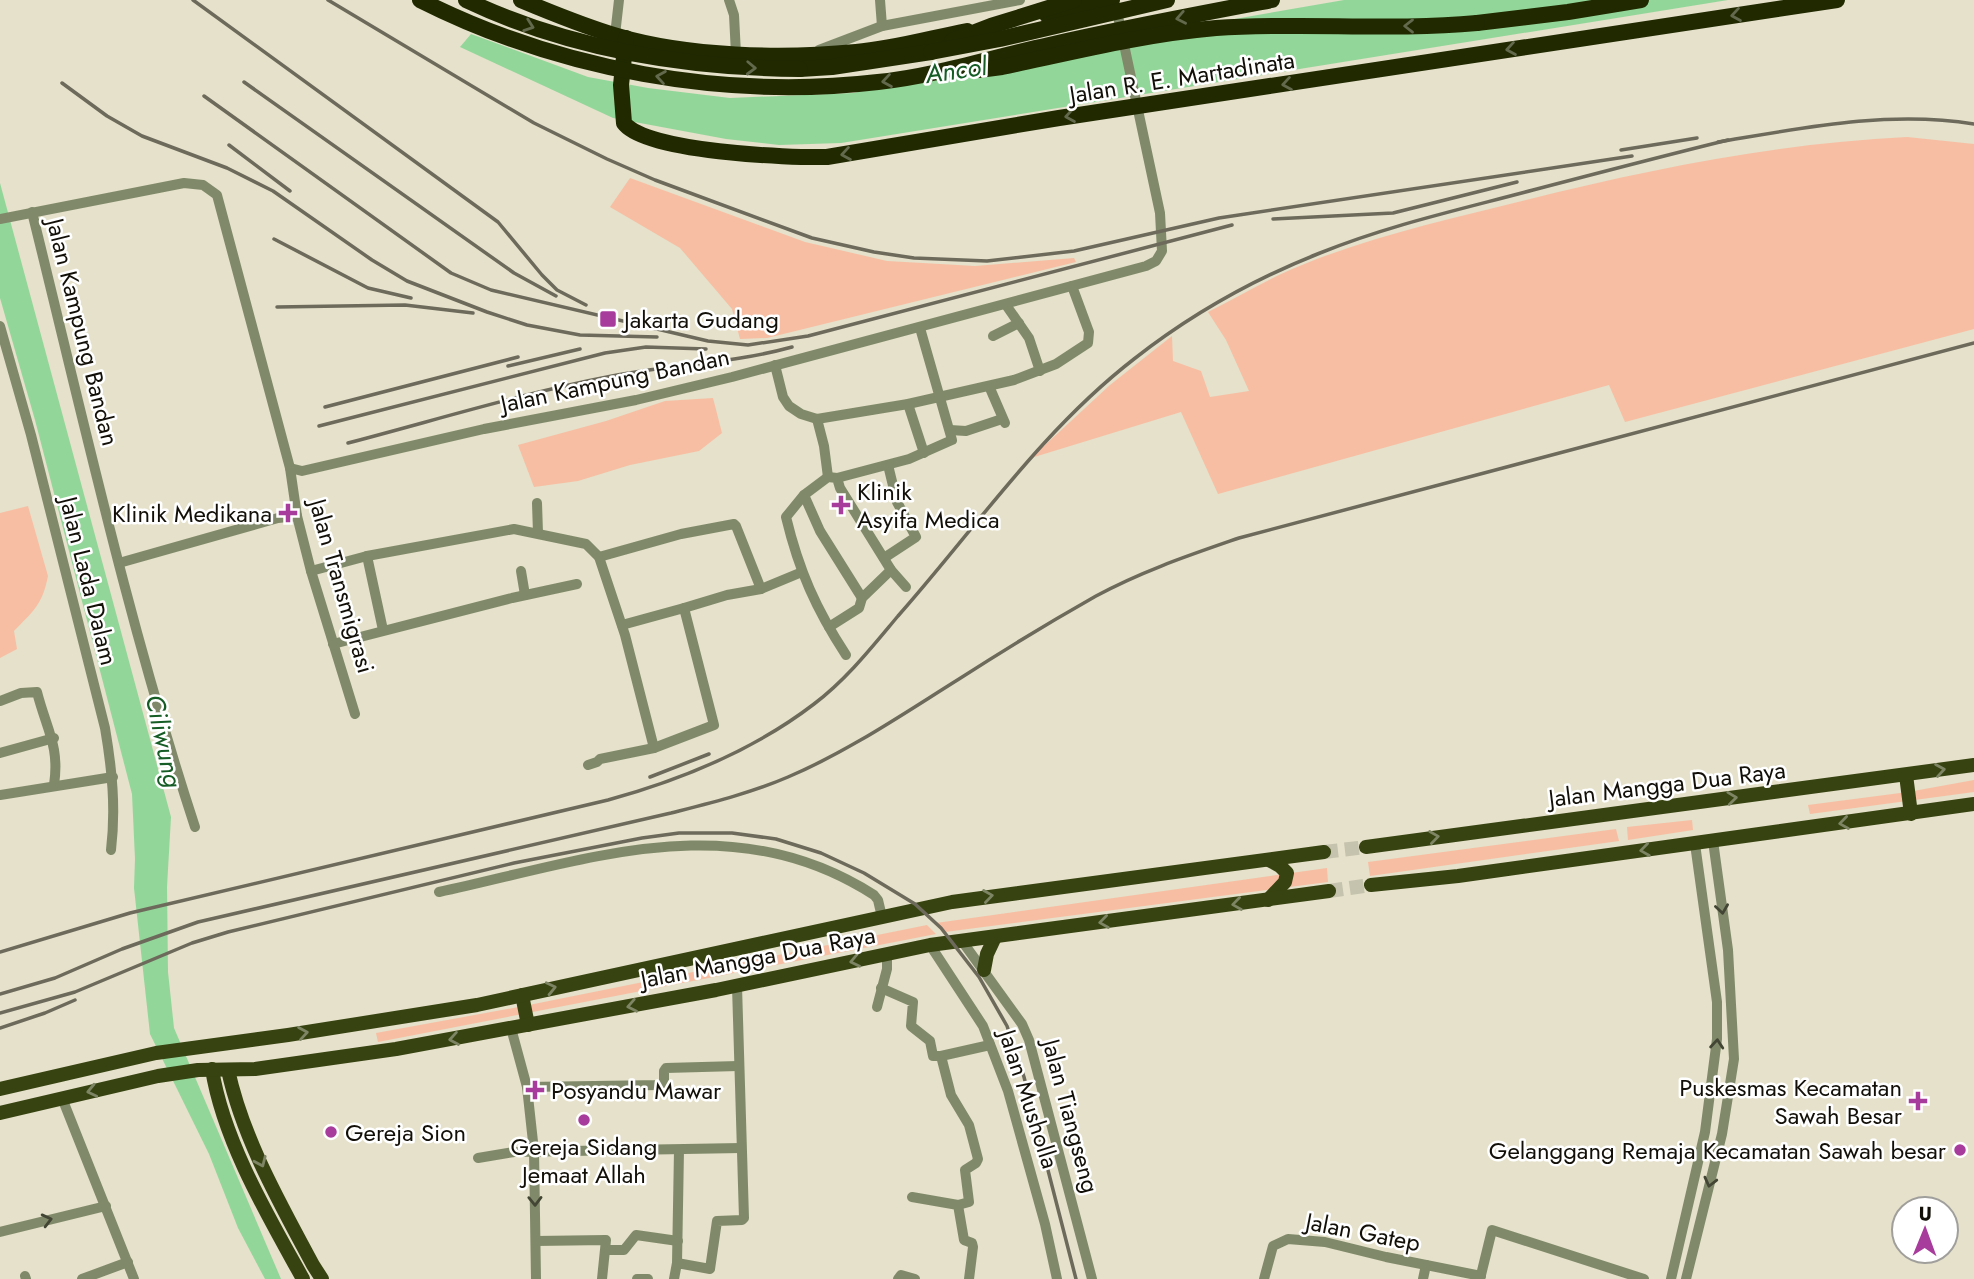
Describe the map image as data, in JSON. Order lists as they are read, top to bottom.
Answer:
{
  "streets": {
    "highway": ["Jalan R. E. Martadinata"],
    "main road": ["Jalan Mangga Dua Raya"],
    "street": [
      "Jalan Kampung Bandan",
      "Jalan Lada Dalam",
      "Jalan Transmigrasi",
      "Jalan Musholla",
      "Jalan Tiangseng",
      "Jalan Gatep"
    ]
  },
  "crossings": [
    ["Jalan R. E. Martadinata", "Jalan Kampung Bandan"],
    ["Jalan Kampung Bandan", "Jalan Transmigrasi"],
    ["Jalan Mangga Dua Raya", "Jalan Musholla"],
    ["Jalan Mangga Dua Raya", "Jalan Tiangseng"]
  ],
  "water": ["Ancol", "Ciliwung"],
  "places": {
    "transit": ["Jakarta Gudang"],
    "health": [
      "Klinik Asyifa Medica",
      "Klinik Medikana",
      "Posyandu Mawar",
      "Puskesmas Kecamatan Sawah Besar"
    ],
    "other": ["Gereja Sidang Jemaat Allah", "Gereja Sion", "Gelanggang Remaja Kecamatan Sawah besar"]
  },
  "north": "top"
}
